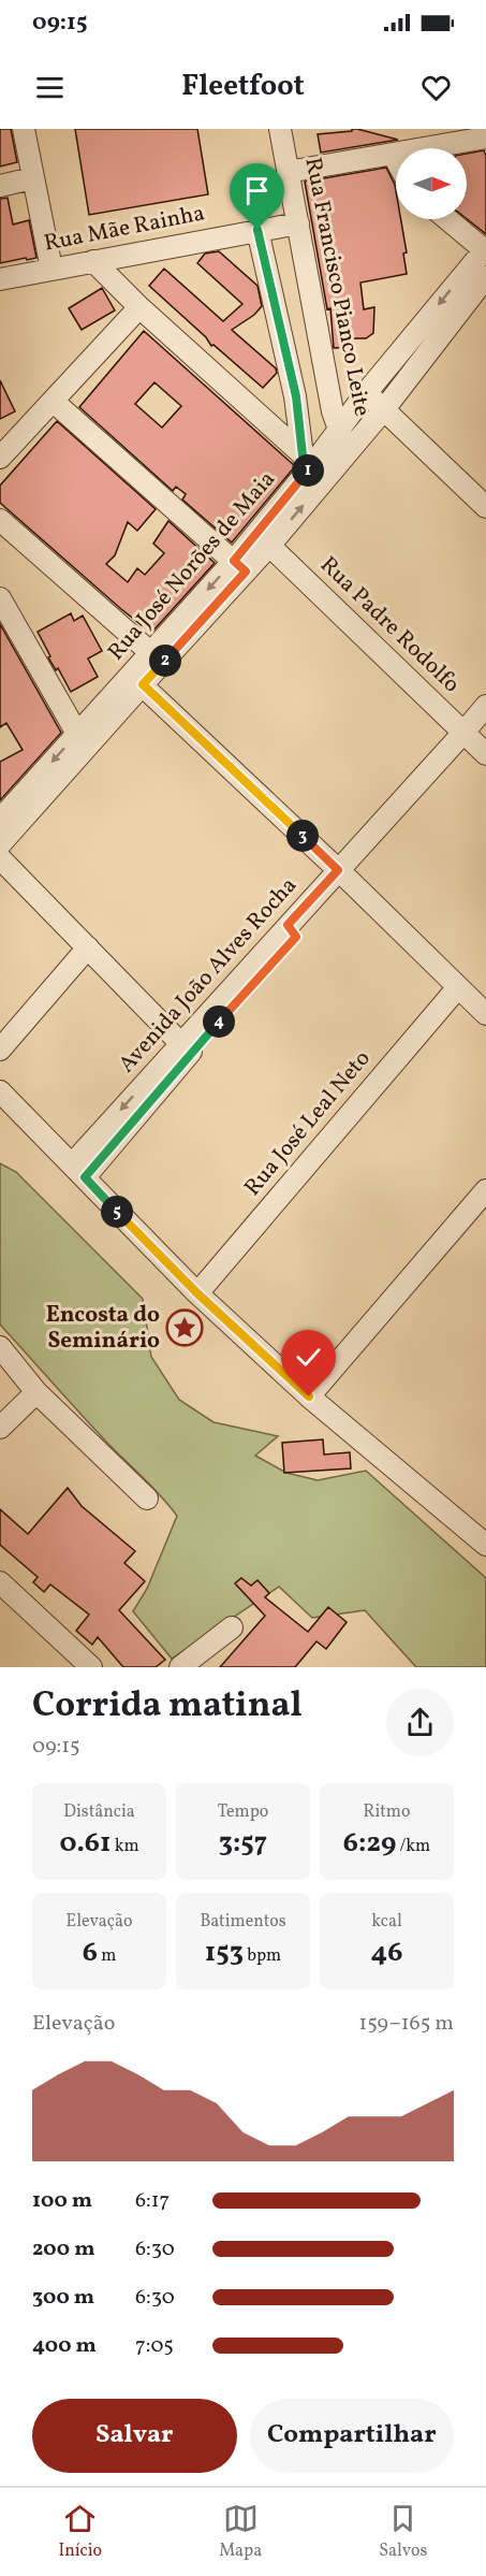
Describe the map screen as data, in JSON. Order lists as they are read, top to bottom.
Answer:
{
  "streets": {
    "street": [
      "Rua Mãe Rainha",
      "Rua Francisco Pianco Leite",
      "Rua José Norões de Maia",
      "Rua Padre Rodolfo",
      "Avenida João Alves Rocha",
      "Rua José Leal Neto"
    ]
  },
  "crossings": [
    ["Rua Mãe Rainha", "Rua Francisco Pianco Leite"],
    ["Rua Francisco Pianco Leite", "Rua José Norões de Maia"],
    ["Rua José Norões de Maia", "Rua Padre Rodolfo"],
    ["Rua Padre Rodolfo", "Avenida João Alves Rocha"]
  ],
  "places": {
    "place": ["Encosta do Seminário"]
  },
  "north": "right",
  "page": {
    "status": "09:15",
    "header": "Fleetfoot",
    "pins": [
      "1",
      "2",
      "3",
      "4",
      "5"
    ],
    "heading": ["Corrida matinal", "09:15"],
    "stats": [
      ["Distância", "0.61 km"],
      ["Tempo", "3:57"],
      ["Ritmo", "6:29 /km"],
      ["Elevação", "6 m"],
      ["Batimentos", "153 bpm"],
      ["kcal", "46"]
    ],
    "chart": ["Elevação", "159–165 m"],
    "list": [
      {
        "name": "100 m",
        "note": "6:17"
      },
      {
        "name": "200 m",
        "note": "6:30"
      },
      {
        "name": "300 m",
        "note": "6:30"
      },
      {
        "name": "400 m",
        "note": "7:05"
      }
    ],
    "buttons": ["Salvar", "Compartilhar"],
    "tabs": ["Início", "Mapa", "Salvos"]
  }
}
